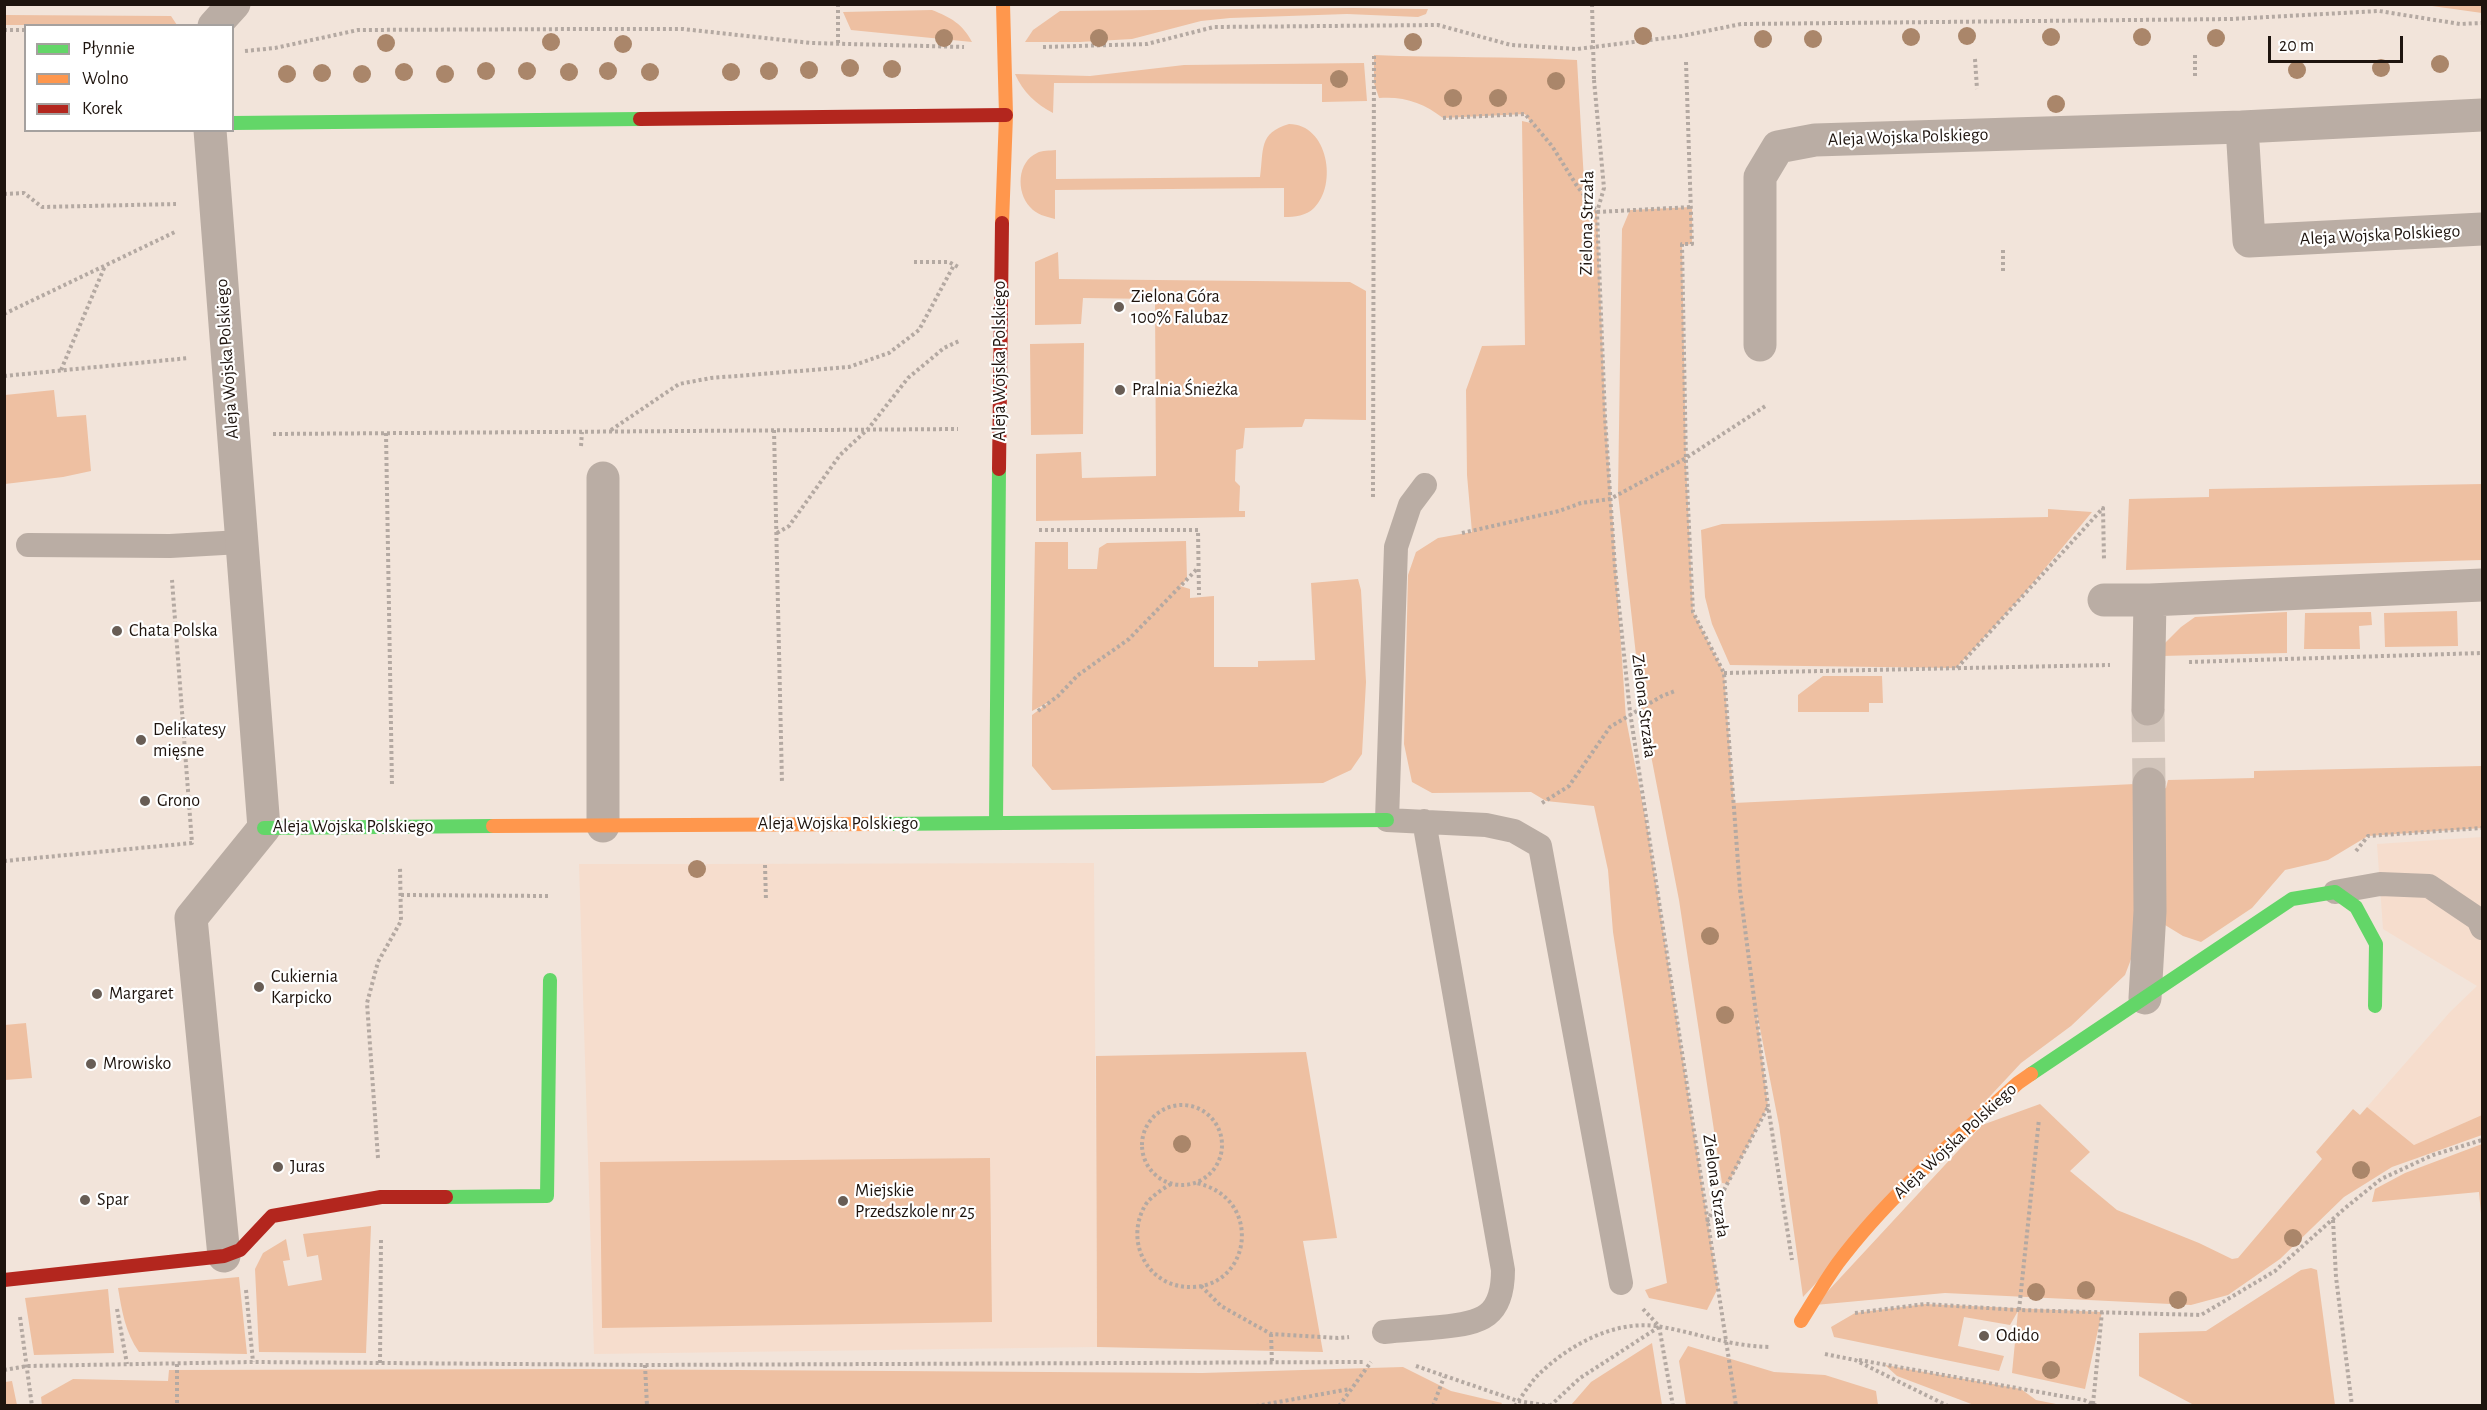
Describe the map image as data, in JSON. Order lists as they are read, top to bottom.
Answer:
{
  "streets": {
    "street": ["Aleja Wojska Polskiego"],
    "path": ["Zielona Strzała"]
  },
  "places": [
    "Zielona Góra 100% Falubaz",
    "Pralnia Śnieżka",
    "Chata Polska",
    "Delikatesy mięsne",
    "Grono",
    "Cukiernia Karpicko",
    "Margaret",
    "Mrowisko",
    "Juras",
    "Spar",
    "Miejskie Przedszkole nr 25",
    "Odido"
  ],
  "legend": ["Płynnie", "Wolno", "Korek"],
  "scale_bar": "20 m"
}
